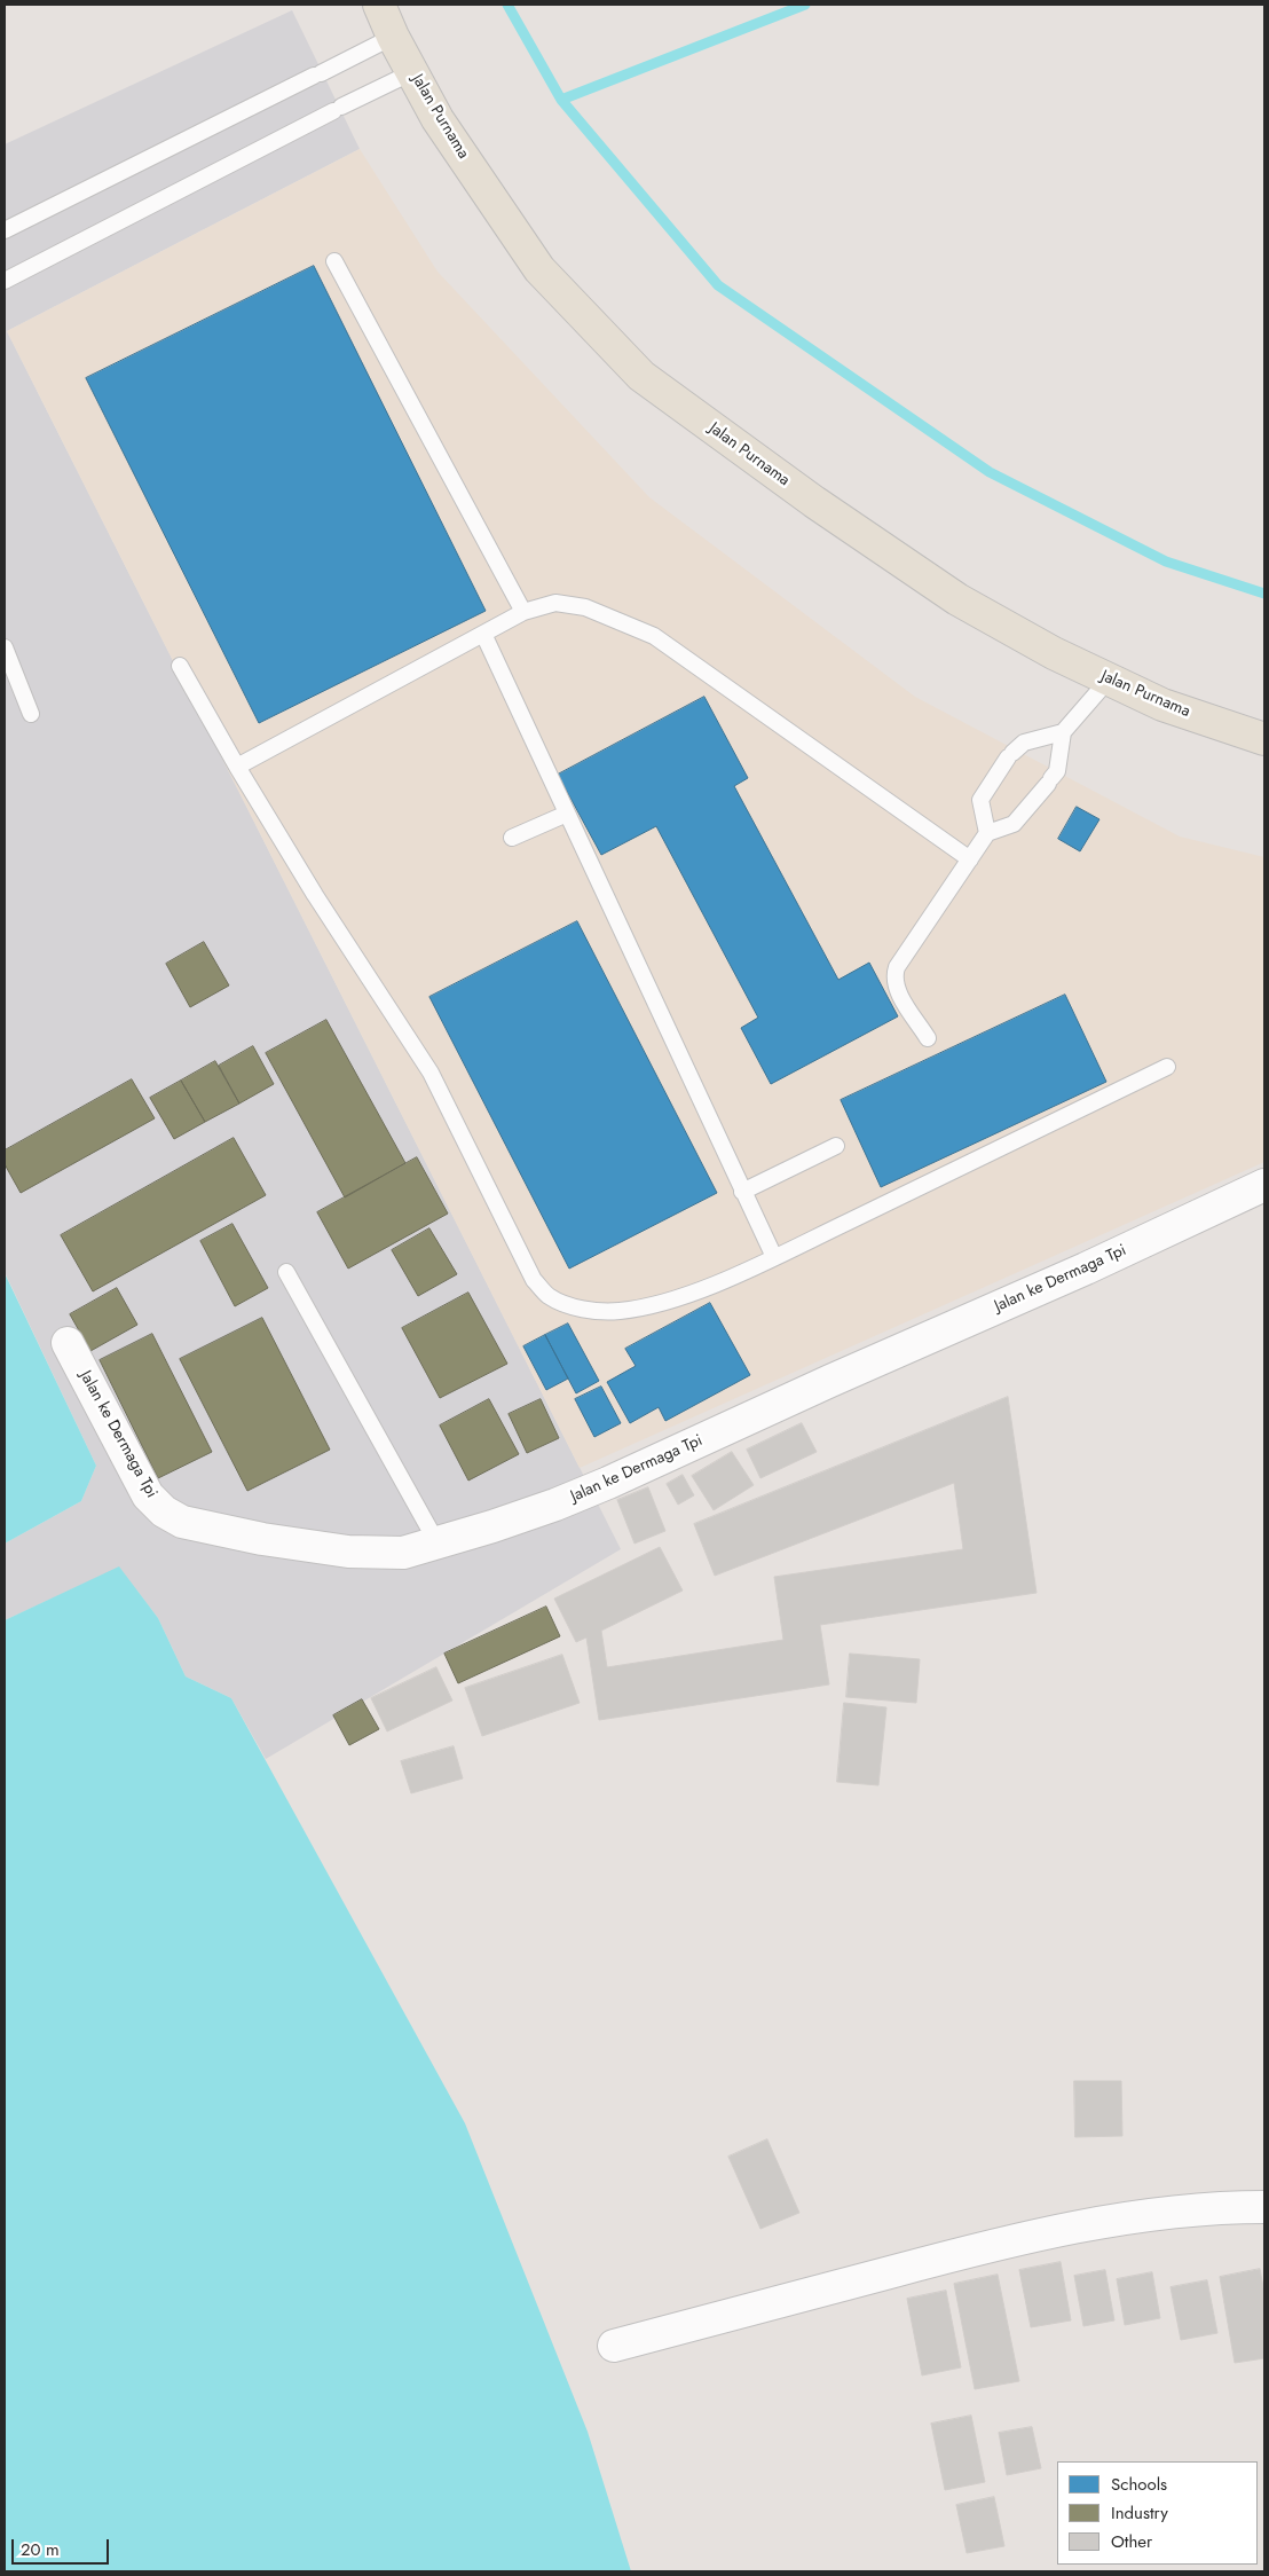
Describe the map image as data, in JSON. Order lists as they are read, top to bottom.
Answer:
{
  "streets": {
    "main road": ["Jalan Purnama"],
    "street": ["Jalan ke Dermaga Tpi"]
  },
  "legend": ["Schools", "Industry", "Other"],
  "scale_bar": "20 m"
}
